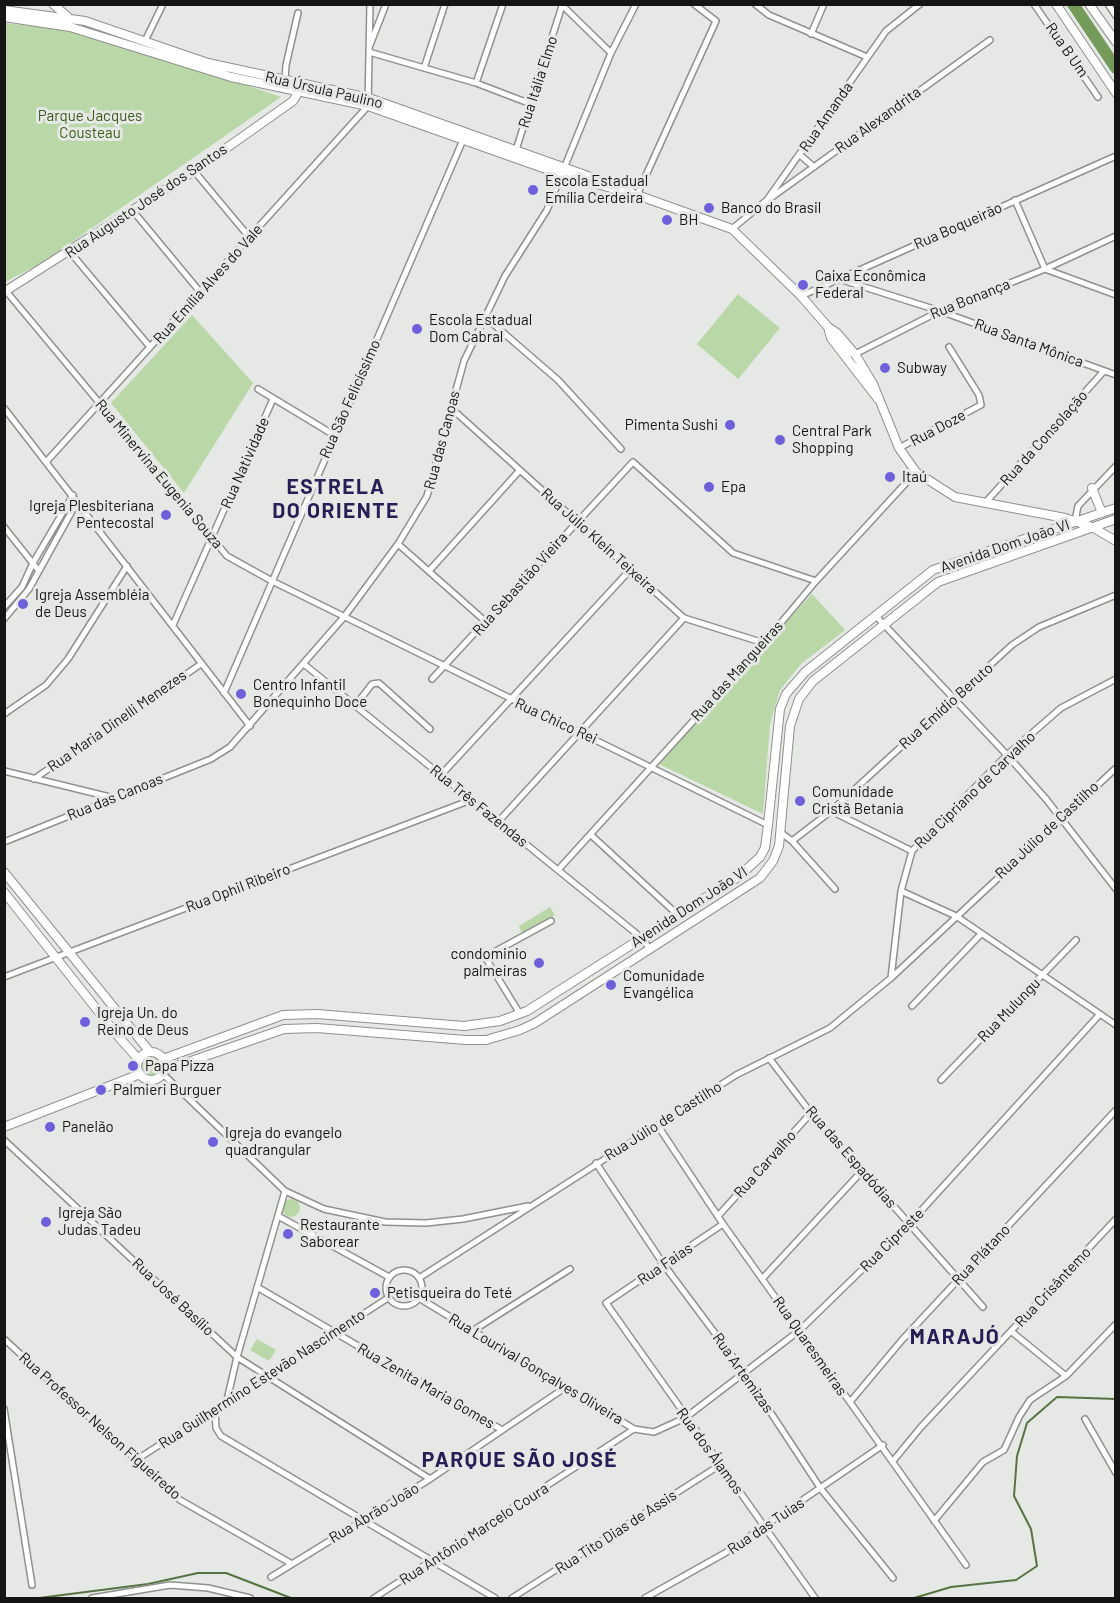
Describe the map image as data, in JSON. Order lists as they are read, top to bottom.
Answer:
{
  "streets": {
    "main road": ["Rua Úrsula Paulino", "Rua Augusto José dos Santos", "Avenida Dom João VI"],
    "street": [
      "Rua B Um",
      "Rua Itália Elmo",
      "Rua Amanda",
      "Rua Alexandrita",
      "Rua Boqueirão",
      "Rua Emília Alves do Vale",
      "Rua Bonança",
      "Rua Santa Mônica",
      "Rua São Felicíssimo",
      "Rua Doze",
      "Rua da Consolação",
      "Rua das Canoas",
      "Rua Natividade",
      "Rua Minervina Eugenia Souza",
      "Rua Júlio Klein Teixeira",
      "Rua Sebastião Vieira",
      "Rua das Mangueiras",
      "Rua Emídio Beruto",
      "Rua Maria Dinelli Menezes",
      "Rua Chico Rei",
      "Rua Cipriano de Carvalho",
      "Rua Três Fazendas",
      "Rua Júlio de Castilho",
      "Rua Ophil Ribeiro",
      "Rua Mulungu",
      "Rua das Espadódias",
      "Rua Carvalho",
      "Rua Cipreste",
      "Rua Plátano",
      "Rua Faias",
      "Rua Crisântemo",
      "Rua José Basílio",
      "Rua Quaresmeiras",
      "Rua Lourival Gonçalves Oliveira",
      "Rua Artemizas",
      "Rua Guilhermino Estevão Nascimento",
      "Rua Zenita Maria Gomes",
      "Rua Professor Nelson Figueiredo",
      "Rua dos Álamos",
      "Rua Abrão João",
      "Rua das Tuias",
      "Rua Tito Dias de Assis",
      "Rua Antônio Marcelo Coura"
    ]
  },
  "crossings": [
    ["Rua Itália Elmo", "Rua Úrsula Paulino"],
    ["Rua Úrsula Paulino", "Rua Amanda"],
    ["Rua Úrsula Paulino", "Rua Augusto José dos Santos"],
    ["Rua Úrsula Paulino", "Rua Boqueirão"],
    ["Rua Úrsula Paulino", "Rua Emília Alves do Vale"],
    ["Rua Úrsula Paulino", "Rua Bonança"],
    ["Rua Úrsula Paulino", "Rua São Felicíssimo"],
    ["Rua Úrsula Paulino", "Rua Doze"],
    ["Rua Úrsula Paulino", "Rua da Consolação"],
    ["Rua Úrsula Paulino", "Rua das Canoas"],
    ["Rua Úrsula Paulino", "Avenida Dom João VI"],
    ["Rua Úrsula Paulino", "Rua das Mangueiras"],
    ["Rua Amanda", "Rua Alexandrita"],
    ["Rua Augusto José dos Santos", "Rua Minervina Eugenia Souza"],
    ["Rua Boqueirão", "Rua Santa Mônica"],
    ["Rua Emília Alves do Vale", "Rua Minervina Eugenia Souza"],
    ["Rua Bonança", "Rua Santa Mônica"],
    ["Rua Santa Mônica", "Rua da Consolação"],
    ["Rua São Felicíssimo", "Rua Minervina Eugenia Souza"],
    ["Rua das Canoas", "Rua Minervina Eugenia Souza"],
    ["Rua das Canoas", "Rua Júlio Klein Teixeira"],
    ["Rua das Canoas", "Rua Chico Rei"],
    ["Rua das Canoas", "Rua Três Fazendas"],
    ["Rua Natividade", "Rua Minervina Eugenia Souza"],
    ["Rua Minervina Eugenia Souza", "Rua Chico Rei"],
    ["Rua Júlio Klein Teixeira", "Rua Sebastião Vieira"],
    ["Rua Júlio Klein Teixeira", "Rua das Mangueiras"],
    ["Avenida Dom João VI", "Rua Chico Rei"],
    ["Avenida Dom João VI", "Rua Três Fazendas"],
    ["Avenida Dom João VI", "Rua Júlio de Castilho"],
    ["Rua Sebastião Vieira", "Rua das Mangueiras"],
    ["Rua Sebastião Vieira", "Rua Chico Rei"],
    ["Rua das Mangueiras", "Rua Chico Rei"],
    ["Rua das Mangueiras", "Rua Três Fazendas"],
    ["Rua Cipriano de Carvalho", "Rua Júlio de Castilho"],
    ["Rua Três Fazendas", "Rua Ophil Ribeiro"],
    ["Rua Júlio de Castilho", "Rua das Espadódias"],
    ["Rua Júlio de Castilho", "Rua Quaresmeiras"],
    ["Rua Júlio de Castilho", "Rua Artemizas"],
    ["Rua das Espadódias", "Rua Carvalho"],
    ["Rua das Espadódias", "Rua Cipreste"],
    ["Rua das Espadódias", "Rua Plátano"],
    ["Rua Carvalho", "Rua Quaresmeiras"],
    ["Rua Cipreste", "Rua Quaresmeiras"],
    ["Rua Cipreste", "Rua Lourival Gonçalves Oliveira"],
    ["Rua Cipreste", "Rua Artemizas"],
    ["Rua Cipreste", "Rua dos Álamos"],
    ["Rua Plátano", "Rua Quaresmeiras"],
    ["Rua Faias", "Rua Quaresmeiras"],
    ["Rua Faias", "Rua Artemizas"],
    ["Rua Faias", "Rua dos Álamos"],
    ["Rua Crisântemo", "Rua Quaresmeiras"],
    ["Rua José Basílio", "Rua Guilhermino Estevão Nascimento"],
    ["Rua José Basílio", "Rua Abrão João"],
    ["Rua Quaresmeiras", "Rua das Tuias"],
    ["Rua Lourival Gonçalves Oliveira", "Rua Guilhermino Estevão Nascimento"],
    ["Rua Lourival Gonçalves Oliveira", "Rua Abrão João"],
    ["Rua Lourival Gonçalves Oliveira", "Rua Antônio Marcelo Coura"],
    ["Rua Artemizas", "Rua das Tuias"],
    ["Rua Guilhermino Estevão Nascimento", "Rua Zenita Maria Gomes"],
    ["Rua Guilhermino Estevão Nascimento", "Rua Professor Nelson Figueiredo"],
    ["Rua Zenita Maria Gomes", "Rua Abrão João"],
    ["Rua Professor Nelson Figueiredo", "Rua Abrão João"],
    ["Rua dos Álamos", "Rua das Tuias"],
    ["Rua dos Álamos", "Rua Tito Dias de Assis"]
  ],
  "districts": ["ESTRELA DO ORIENTE", "MARAJÓ", "PARQUE SÃO JOSÉ"],
  "parks": ["Parque Jacques Cousteau"],
  "places": [
    "Escola Estadual Emília Cerdeira",
    "Banco do Brasil",
    "BH",
    "Caixa Econômica Federal",
    "Escola Estadual Dom Cabral",
    "Subway",
    "Pimenta Sushi",
    "Central Park Shopping",
    "Itaú",
    "Epa",
    "Igreja Plesbiteriana Pentecostal",
    "Igreja Assembléia de Deus",
    "Centro Infantil Bonequinho Doce",
    "Comunidade Cristã Betania",
    "condominio palmeiras",
    "Comunidade Evangélica",
    "Igreja Un. do Reino de Deus",
    "Papa Pizza",
    "Palmieri Burguer",
    "Panelão",
    "Igreja do evangelo quadrangular",
    "Igreja São Judas Tadeu",
    "Restaurante Saborear",
    "Petisqueira do Teté"
  ]
}
